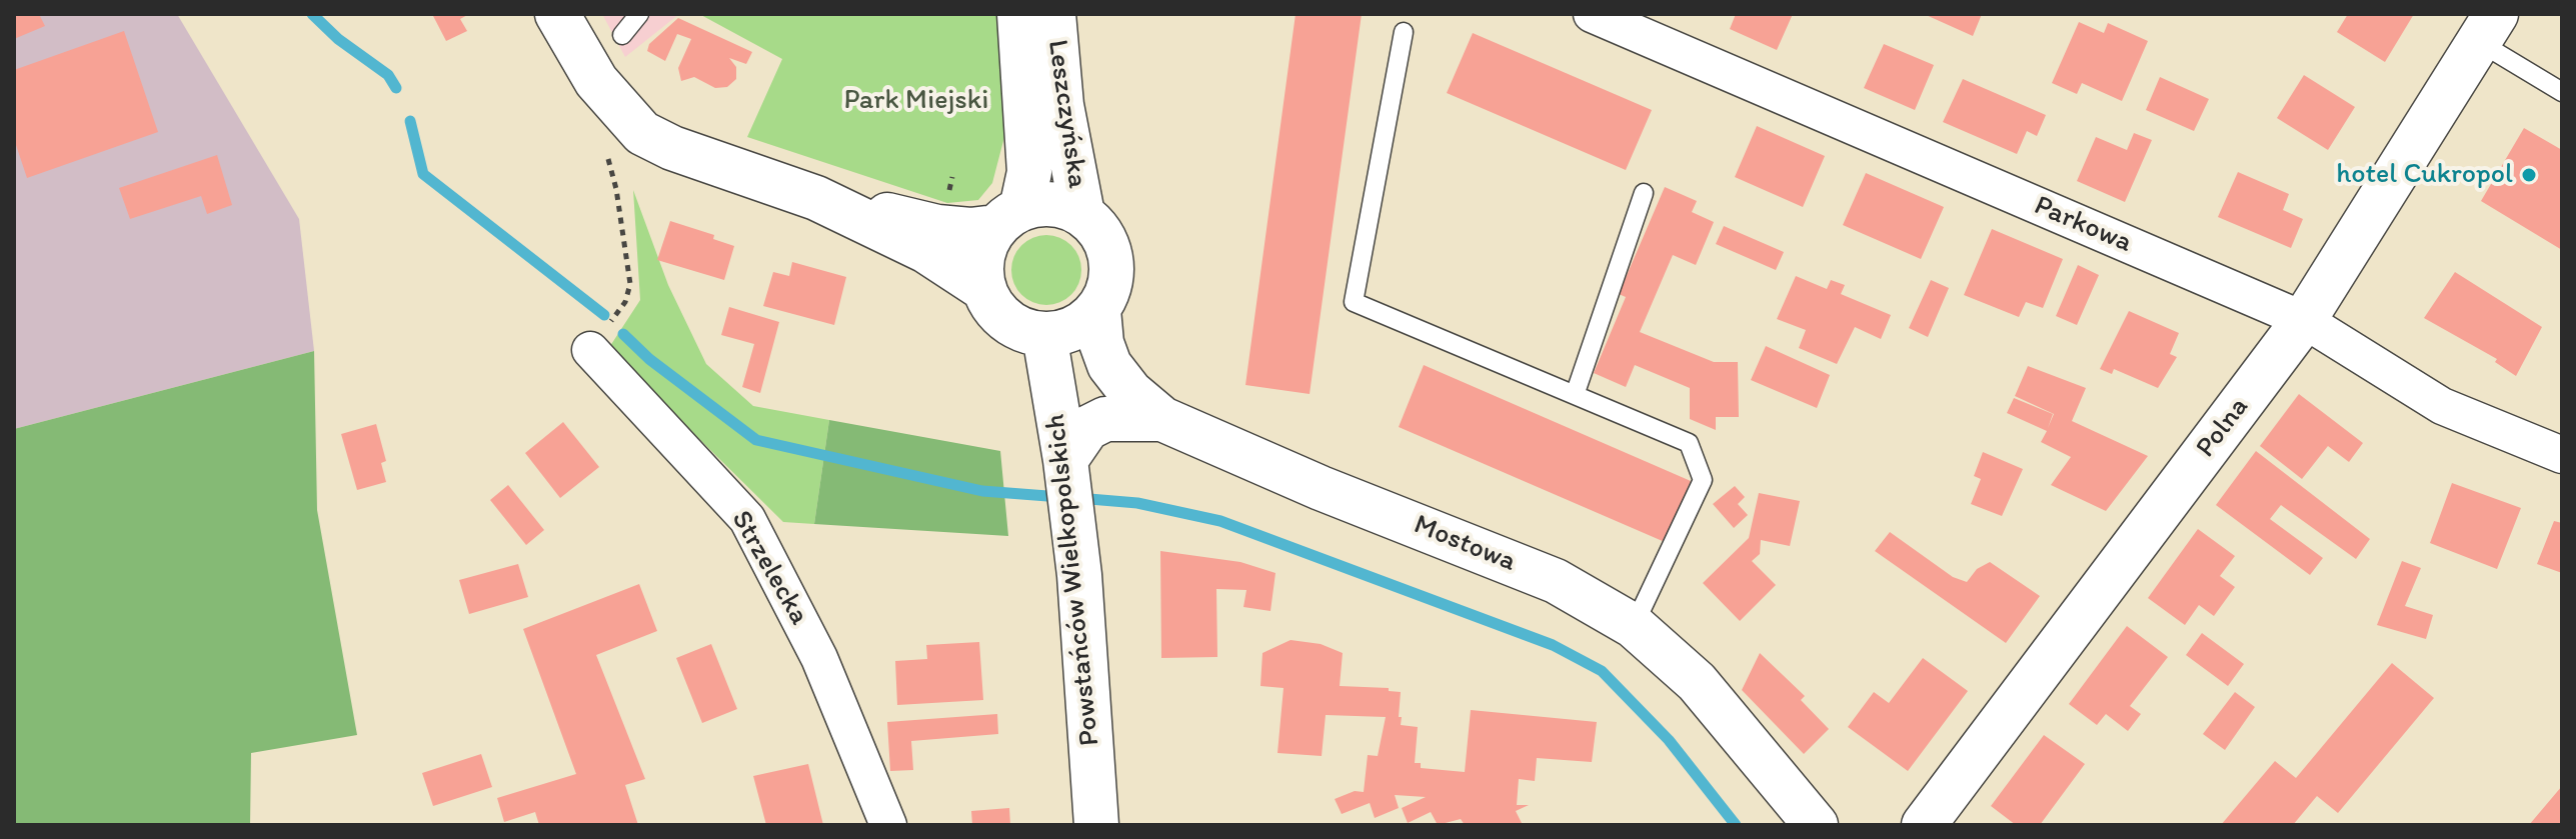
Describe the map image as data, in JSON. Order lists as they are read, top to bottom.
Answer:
{
  "streets": {
    "street": [
      "Leszczyńska",
      "Parkowa",
      "Polna",
      "Mostowa",
      "Strzelecka",
      "Powstańców Wielkopolskich"
    ]
  },
  "crossings": [
    ["Leszczyńska", "Mostowa"],
    ["Leszczyńska", "Powstańców Wielkopolskich"],
    ["Parkowa", "Polna"],
    ["Mostowa", "Powstańców Wielkopolskich"]
  ],
  "parks": ["Park Miejski"],
  "places": ["hotel Cukropol"]
}
